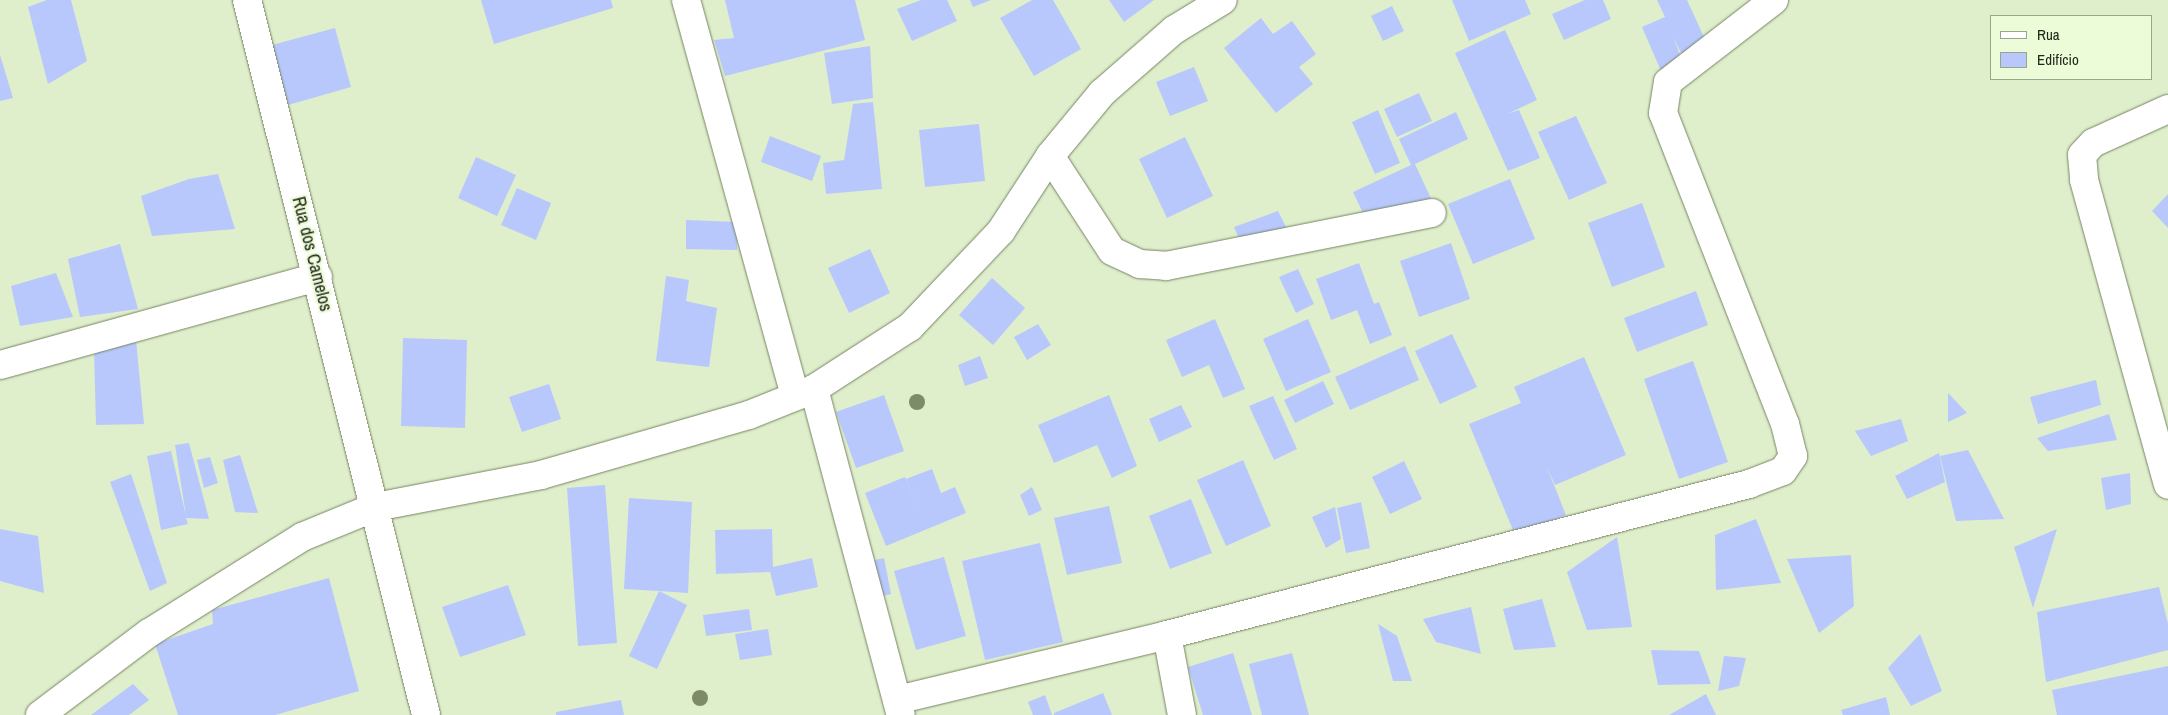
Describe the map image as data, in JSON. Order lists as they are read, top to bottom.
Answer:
{
  "streets": {
    "street": ["Rua dos Camelos"]
  },
  "legend": ["Rua", "Edifício"]
}
